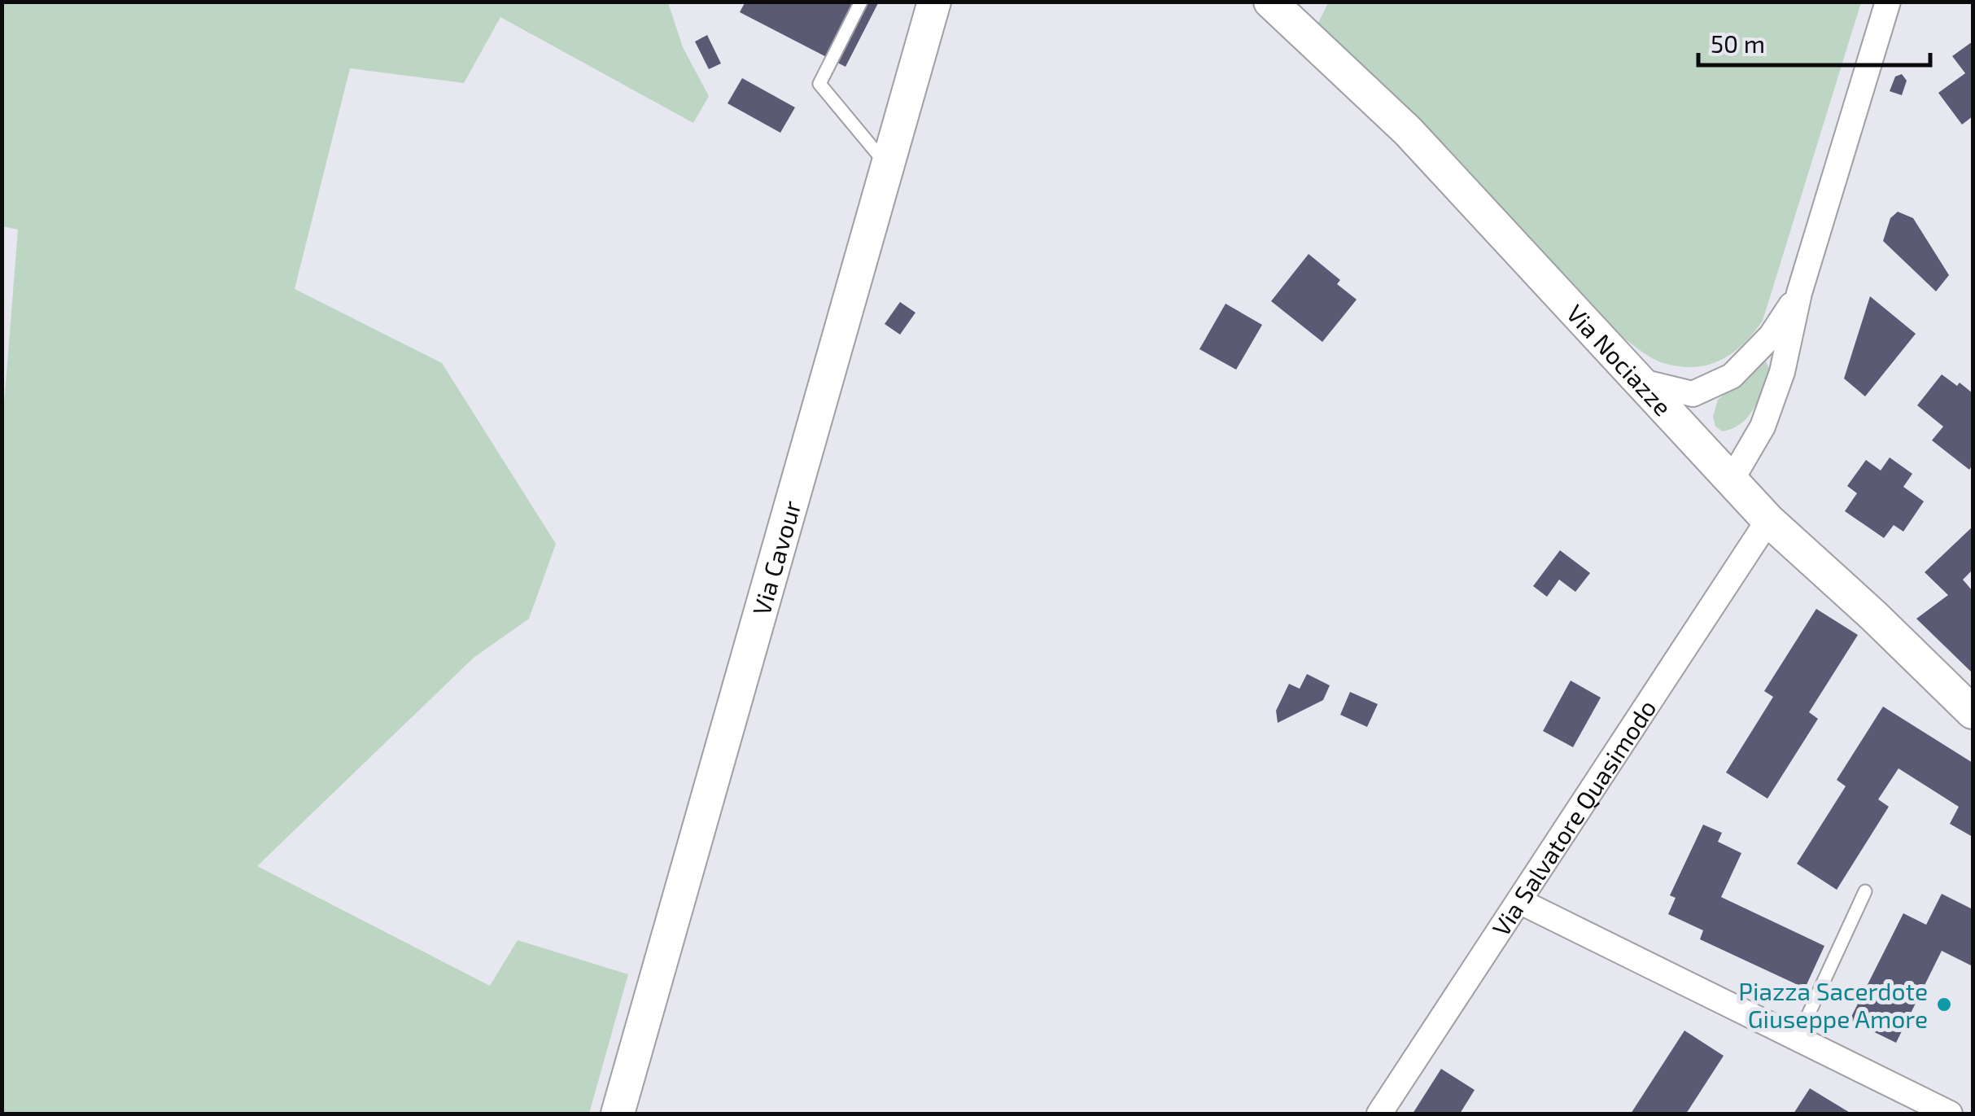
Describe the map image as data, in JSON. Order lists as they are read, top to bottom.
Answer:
{
  "streets": {
    "street": ["Via Nociazze", "Via Cavour", "Via Salvatore Quasimodo"]
  },
  "crossings": [
    ["Via Nociazze", "Via Salvatore Quasimodo"]
  ],
  "places": ["Piazza Sacerdote Giuseppe Amore"],
  "scale_bar": "50 m"
}
